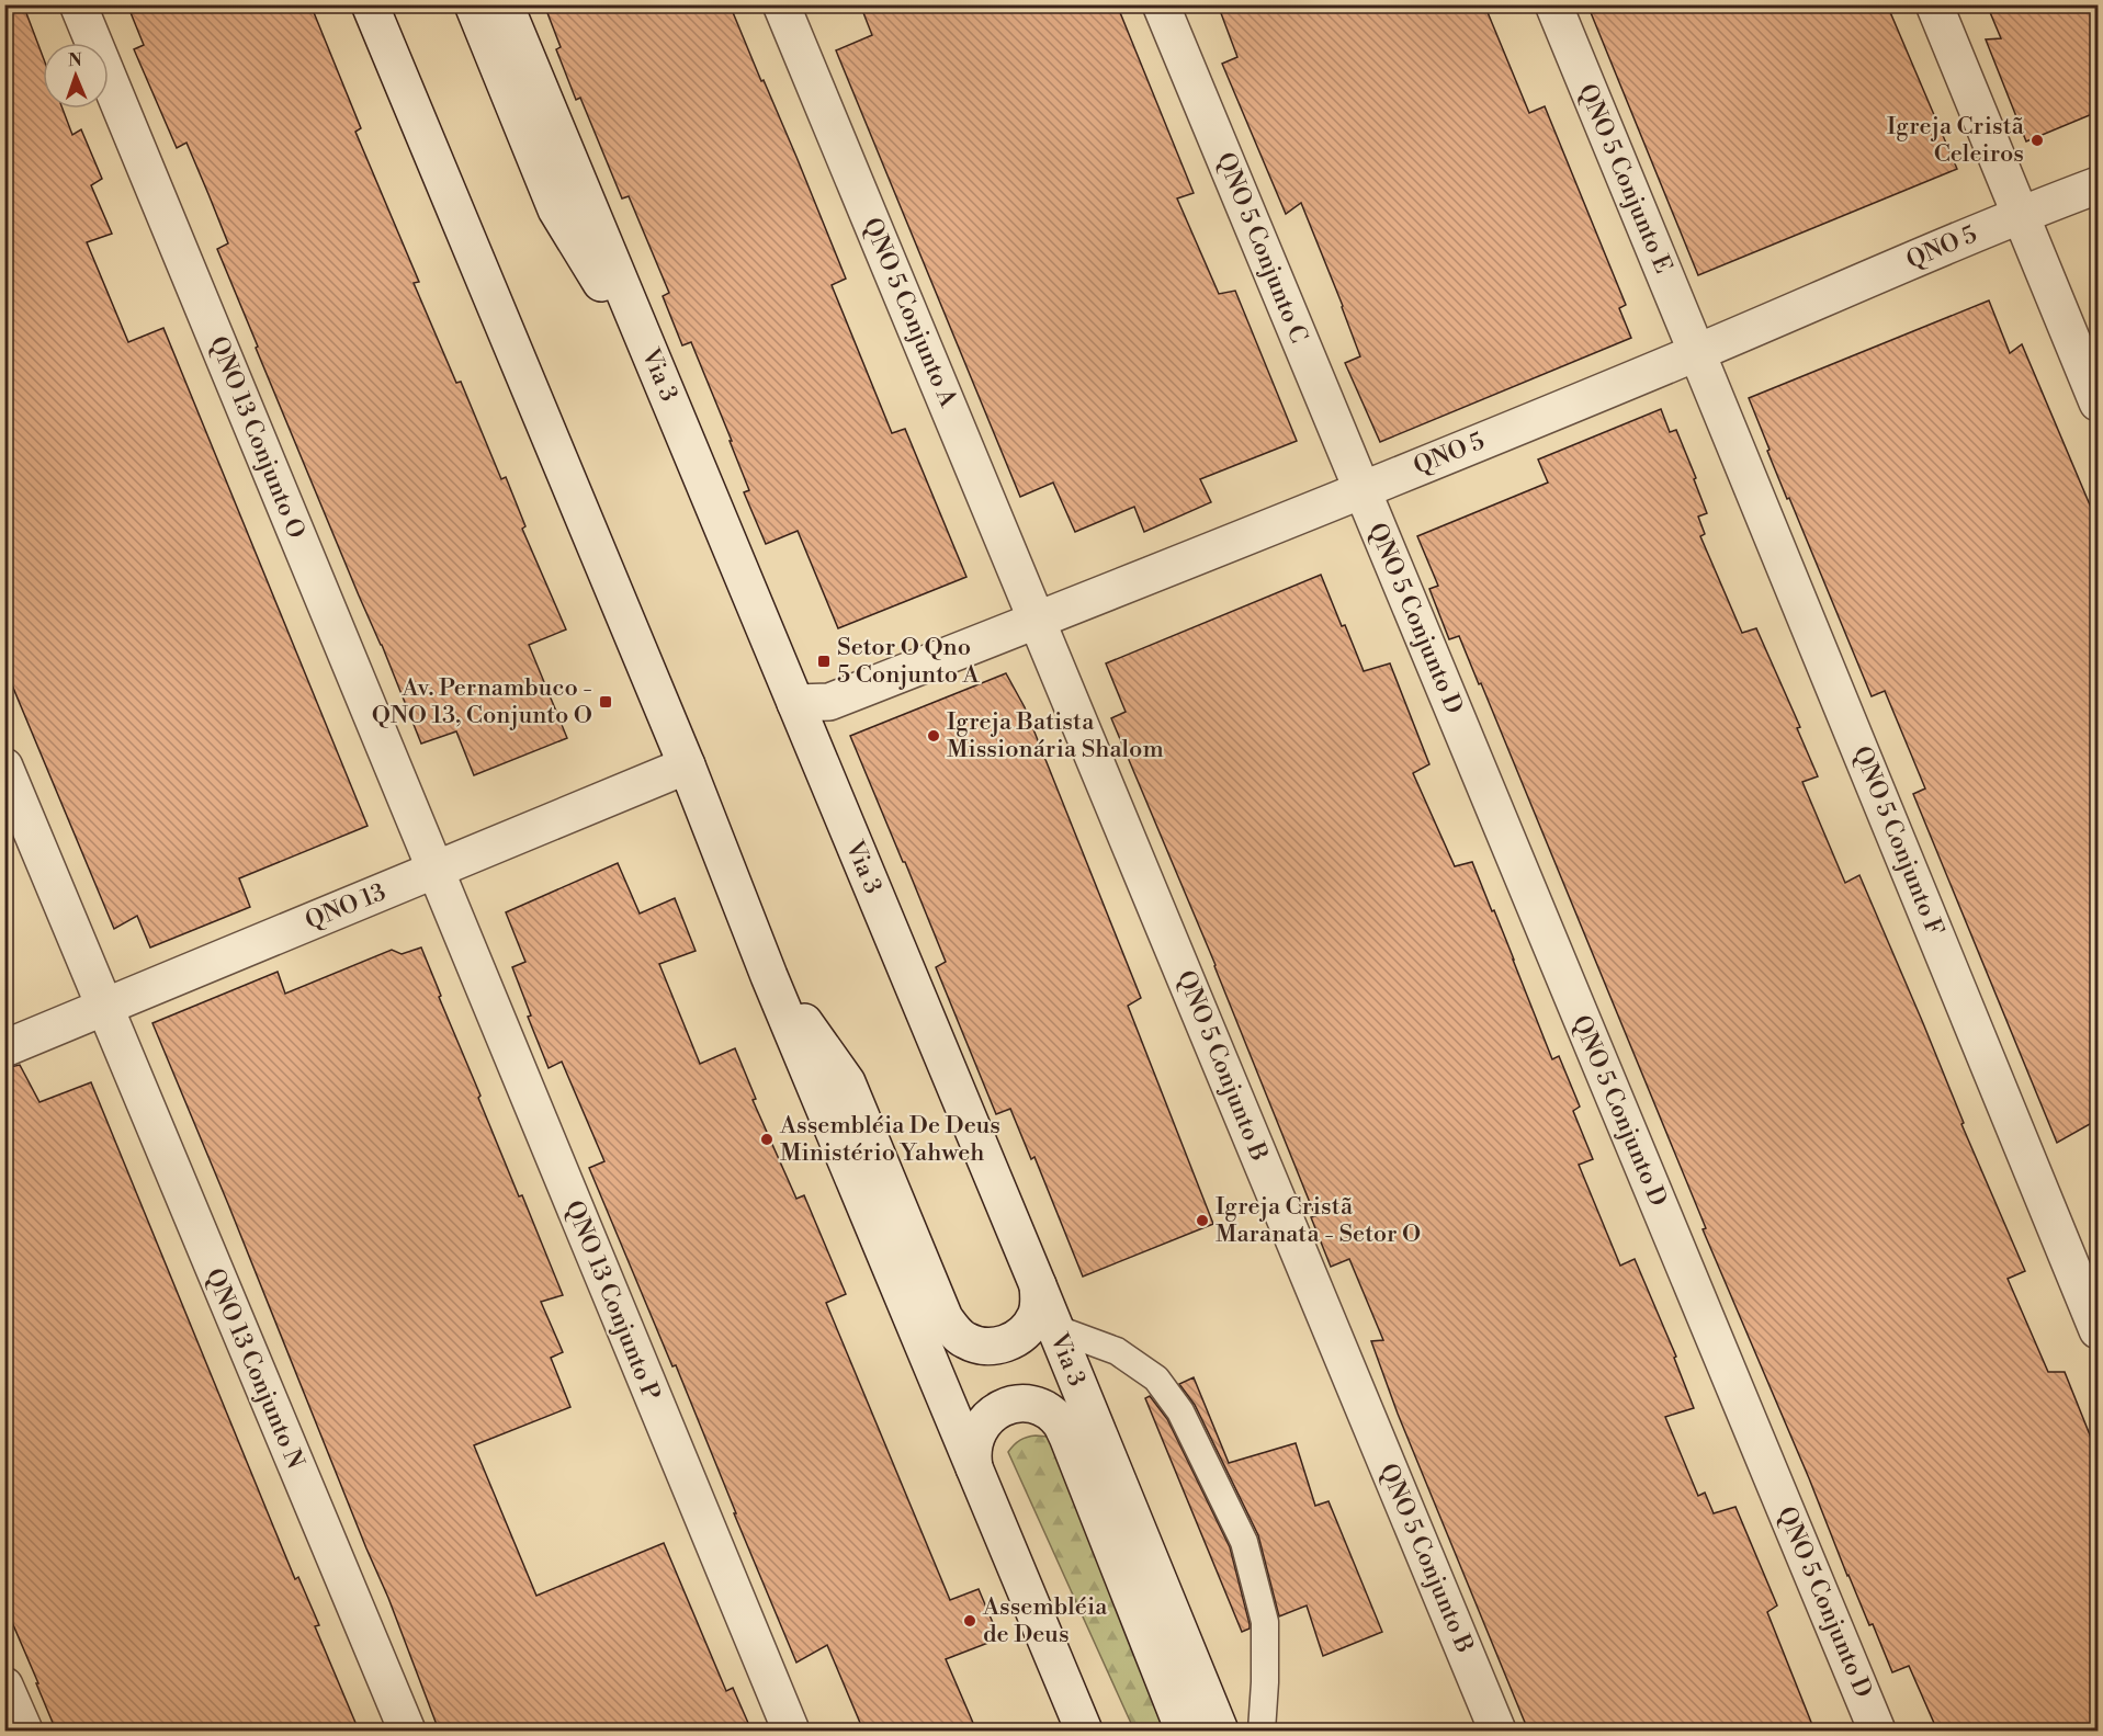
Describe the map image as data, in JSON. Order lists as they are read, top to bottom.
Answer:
{
  "streets": {
    "street": [
      "QNO 5 Conjunto E",
      "QNO 5 Conjunto C",
      "QNO 5",
      "QNO 5 Conjunto A",
      "Via 3",
      "QNO 13 Conjunto O",
      "QNO 5 Conjunto D",
      "QNO 5 Conjunto F",
      "QNO 13",
      "QNO 5 Conjunto B",
      "QNO 13 Conjunto P",
      "QNO 13 Conjunto N"
    ]
  },
  "crossings": [
    ["QNO 5 Conjunto E", "QNO 5"],
    ["QNO 5 Conjunto E", "QNO 5 Conjunto F"],
    ["QNO 5 Conjunto C", "QNO 5"],
    ["QNO 5 Conjunto C", "QNO 5 Conjunto D"],
    ["QNO 5", "QNO 5 Conjunto A"],
    ["QNO 5", "Via 3"],
    ["QNO 5", "QNO 5 Conjunto D"],
    ["QNO 5", "QNO 5 Conjunto F"],
    ["QNO 5", "QNO 5 Conjunto B"],
    ["QNO 5 Conjunto A", "QNO 5 Conjunto B"],
    ["QNO 13 Conjunto O", "QNO 13"],
    ["QNO 13 Conjunto O", "QNO 13 Conjunto P"],
    ["QNO 13", "QNO 13 Conjunto P"],
    ["QNO 13", "QNO 13 Conjunto N"]
  ],
  "places": {
    "other": [
      "Igreja Cristã Celeiros",
      "Igreja Batista Missionária Shalom",
      "Assembléia De Deus Ministério Yahweh",
      "Igreja Cristã Maranata - Setor O",
      "Assembléia de Deus"
    ],
    "transit": ["Setor O Qno 5 Conjunto A", "Av. Pernambuco - QNO 13, Conjunto O"]
  },
  "north": "top"
}
